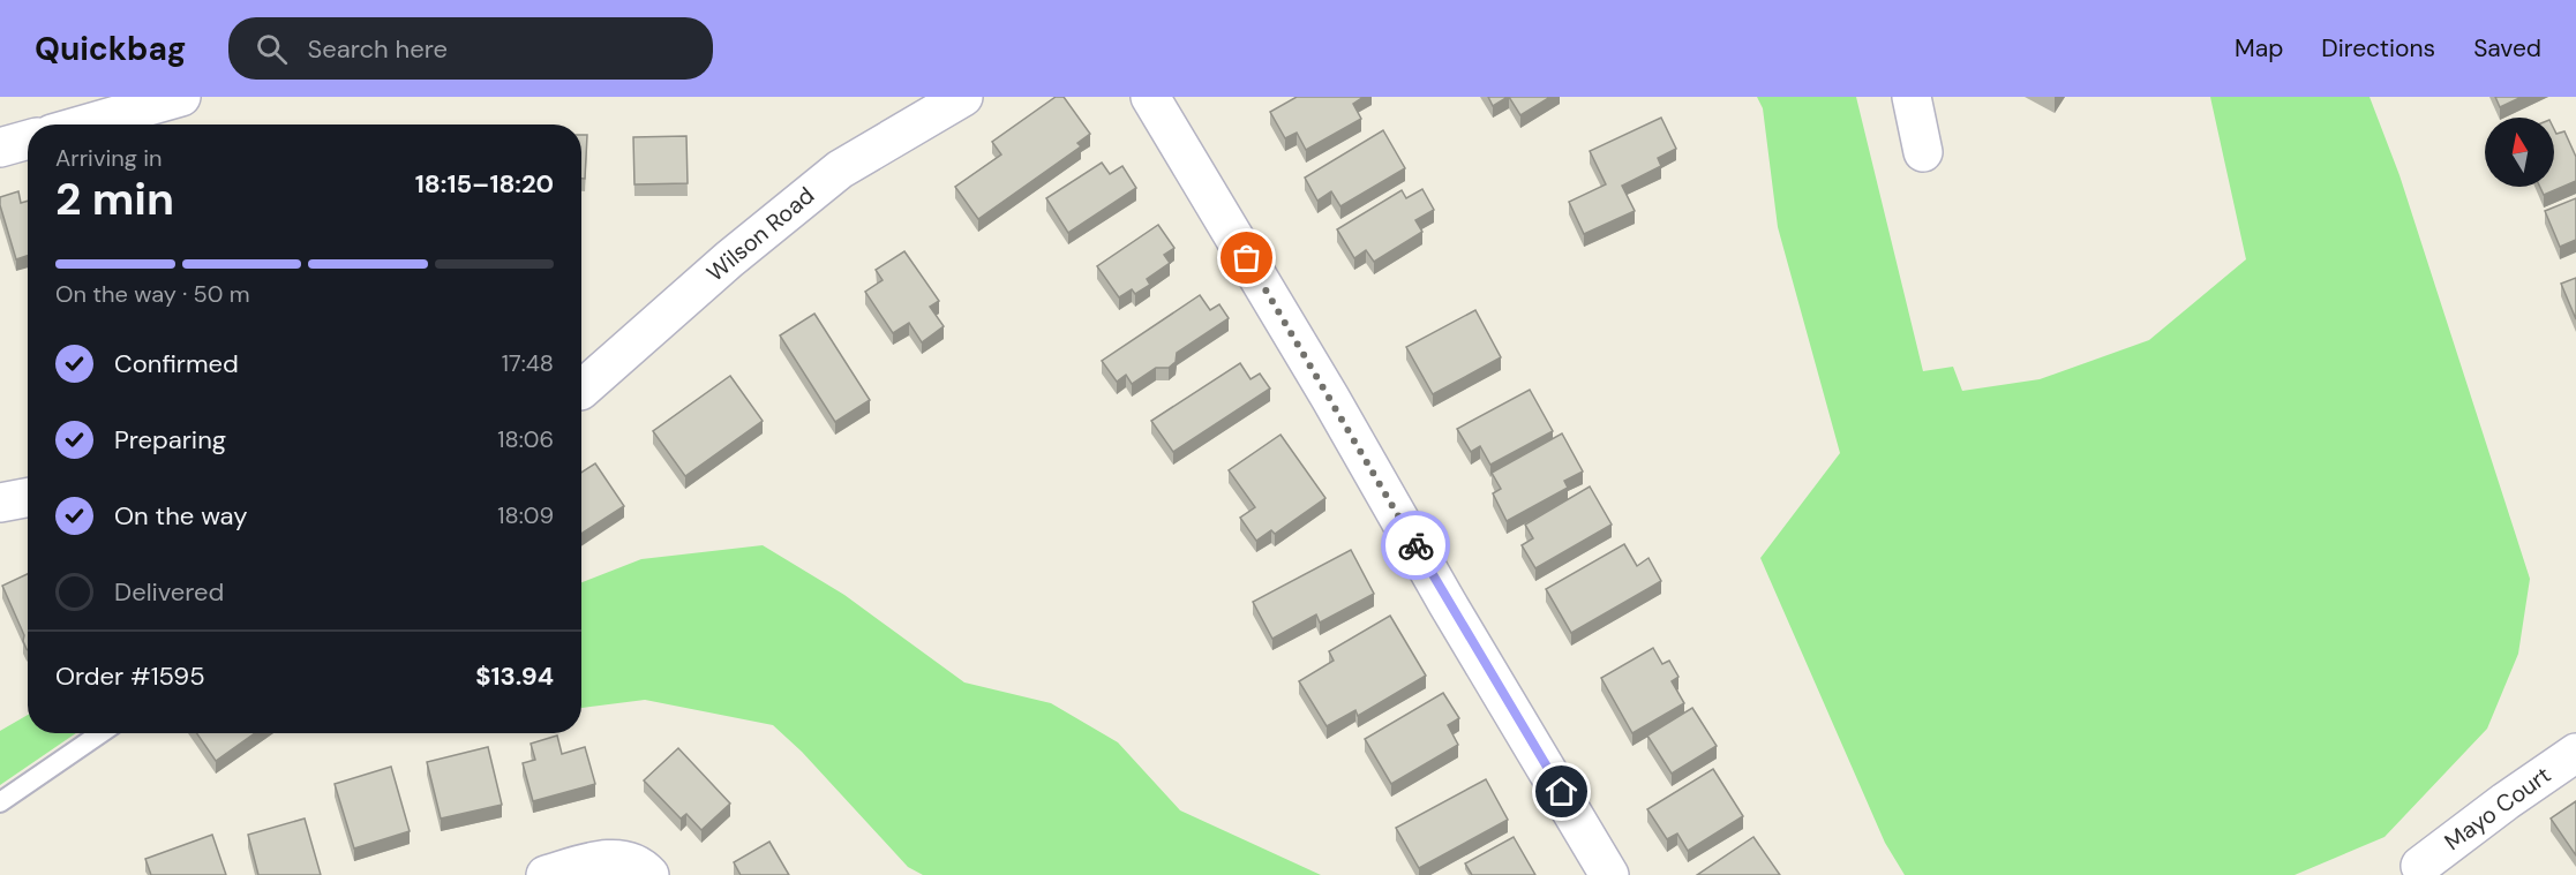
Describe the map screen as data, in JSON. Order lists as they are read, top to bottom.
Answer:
{
  "streets": {
    "street": ["Wilson Road", "Mayo Court"]
  },
  "north": "top",
  "page": {
    "header": "Quickbag",
    "search": "Search here",
    "nav": ["Map", "Directions", "Saved"],
    "heading": ["2 min", "Arriving in", "18:15–18:20"],
    "panel": ["Order #1595", "$13.94"],
    "bar": "On the way · 50 m",
    "list": [
      ["Confirmed", "17:48"],
      ["Preparing", "18:06"],
      ["On the way", "18:09"],
      "Delivered"
    ]
  }
}
